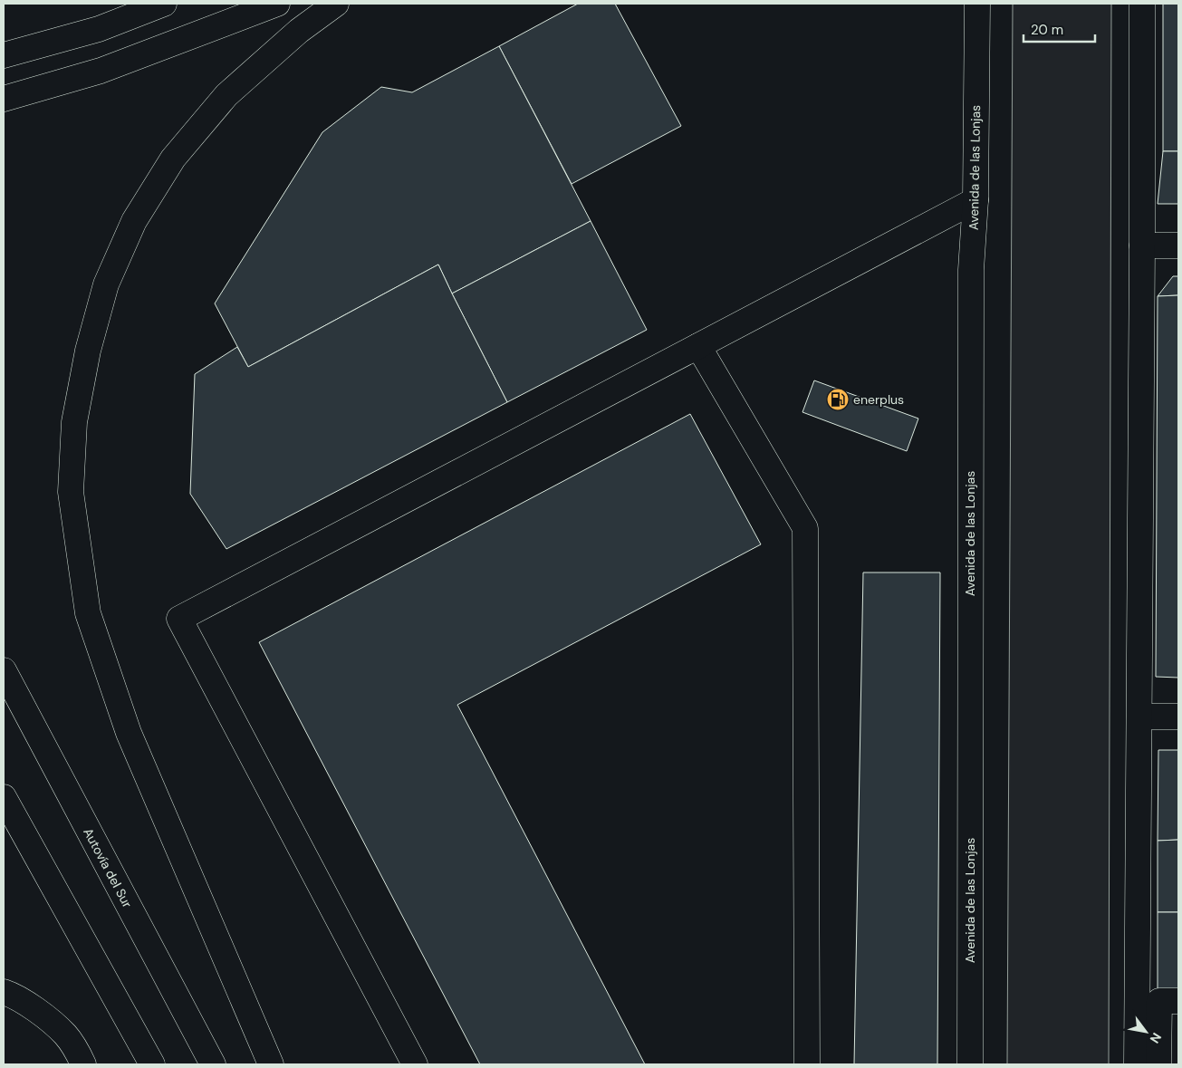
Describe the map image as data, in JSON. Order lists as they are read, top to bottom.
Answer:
{
  "streets": {
    "main road": ["Avenida de las Lonjas", "Autovía del Sur"]
  },
  "places": {
    "fuel station": ["enerplus"]
  },
  "scale_bar": "20 m",
  "north": "bottom right"
}
